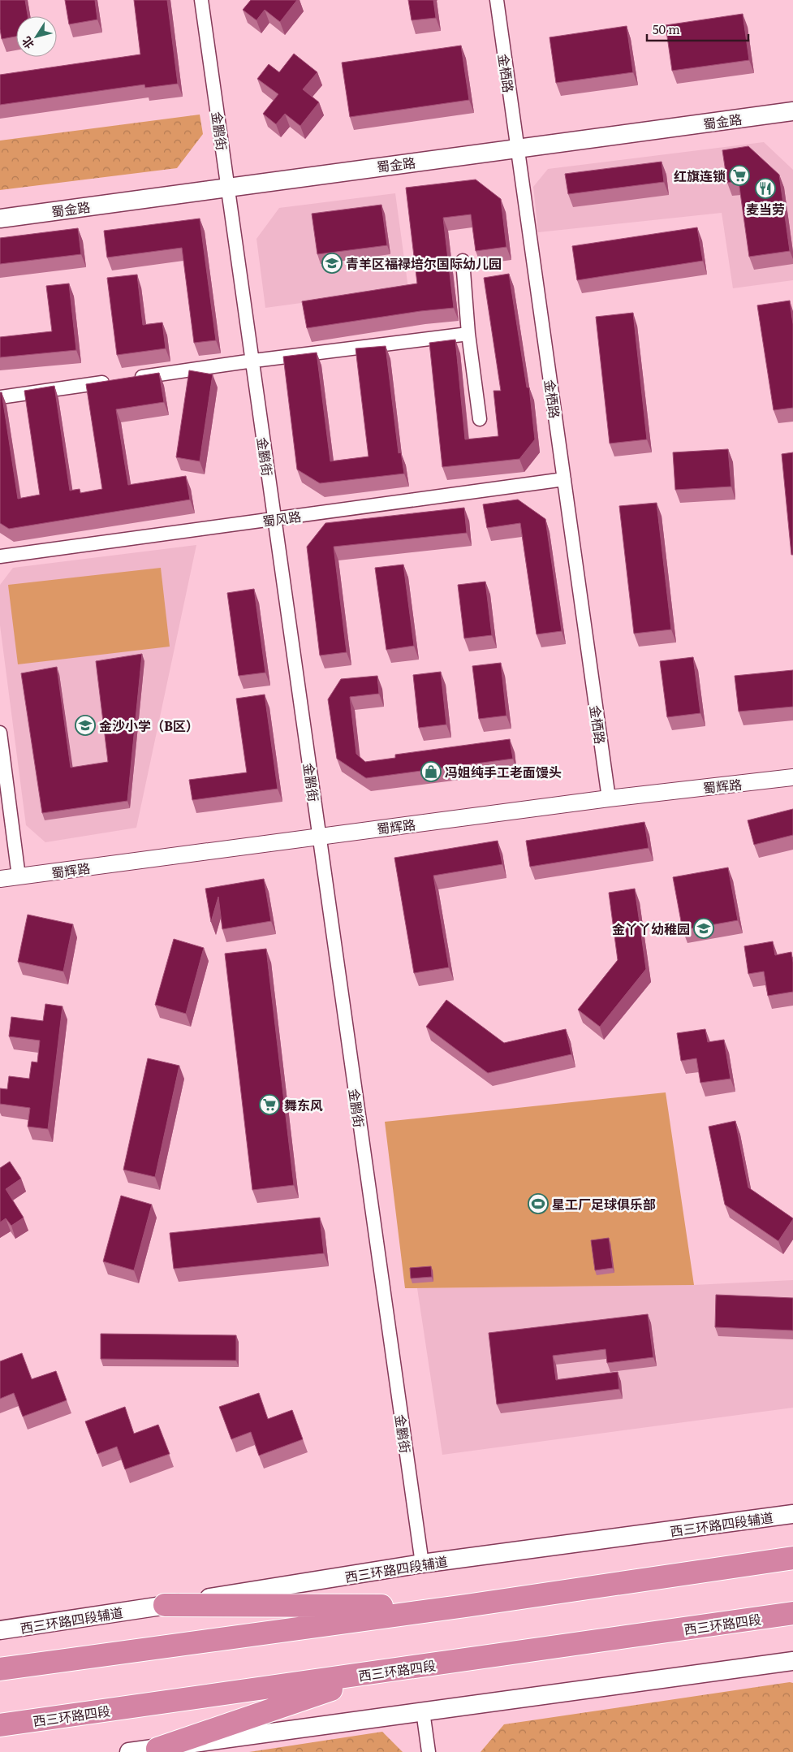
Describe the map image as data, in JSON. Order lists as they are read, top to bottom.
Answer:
{
  "streets": {
    "highway": ["西三环路四段"],
    "main road": ["蜀金路", "西三环路四段辅道"],
    "street": [
      "金栖路",
      "金鹏街",
      "蜀风路",
      "蜀辉路"
    ]
  },
  "crossings": [
    ["金栖路", "蜀金路"],
    ["金栖路", "蜀风路"],
    ["金栖路", "蜀辉路"],
    ["蜀金路", "金鹏街"],
    ["金鹏街", "蜀风路"],
    ["金鹏街", "蜀辉路"],
    ["金鹏街", "西三环路四段辅道"]
  ],
  "places": {
    "supermarket": ["红旗连锁", "舞东风"],
    "restaurant": ["麦当劳"],
    "school or university": ["青羊区福禄培尔国际幼儿园", "金沙小学（B区）", "金丫丫幼稚园"],
    "shop": ["冯姐纯手工老面馒头"],
    "sports": ["星工厂足球俱乐部"]
  },
  "scale_bar": "50 m",
  "north": "bottom left"
}
